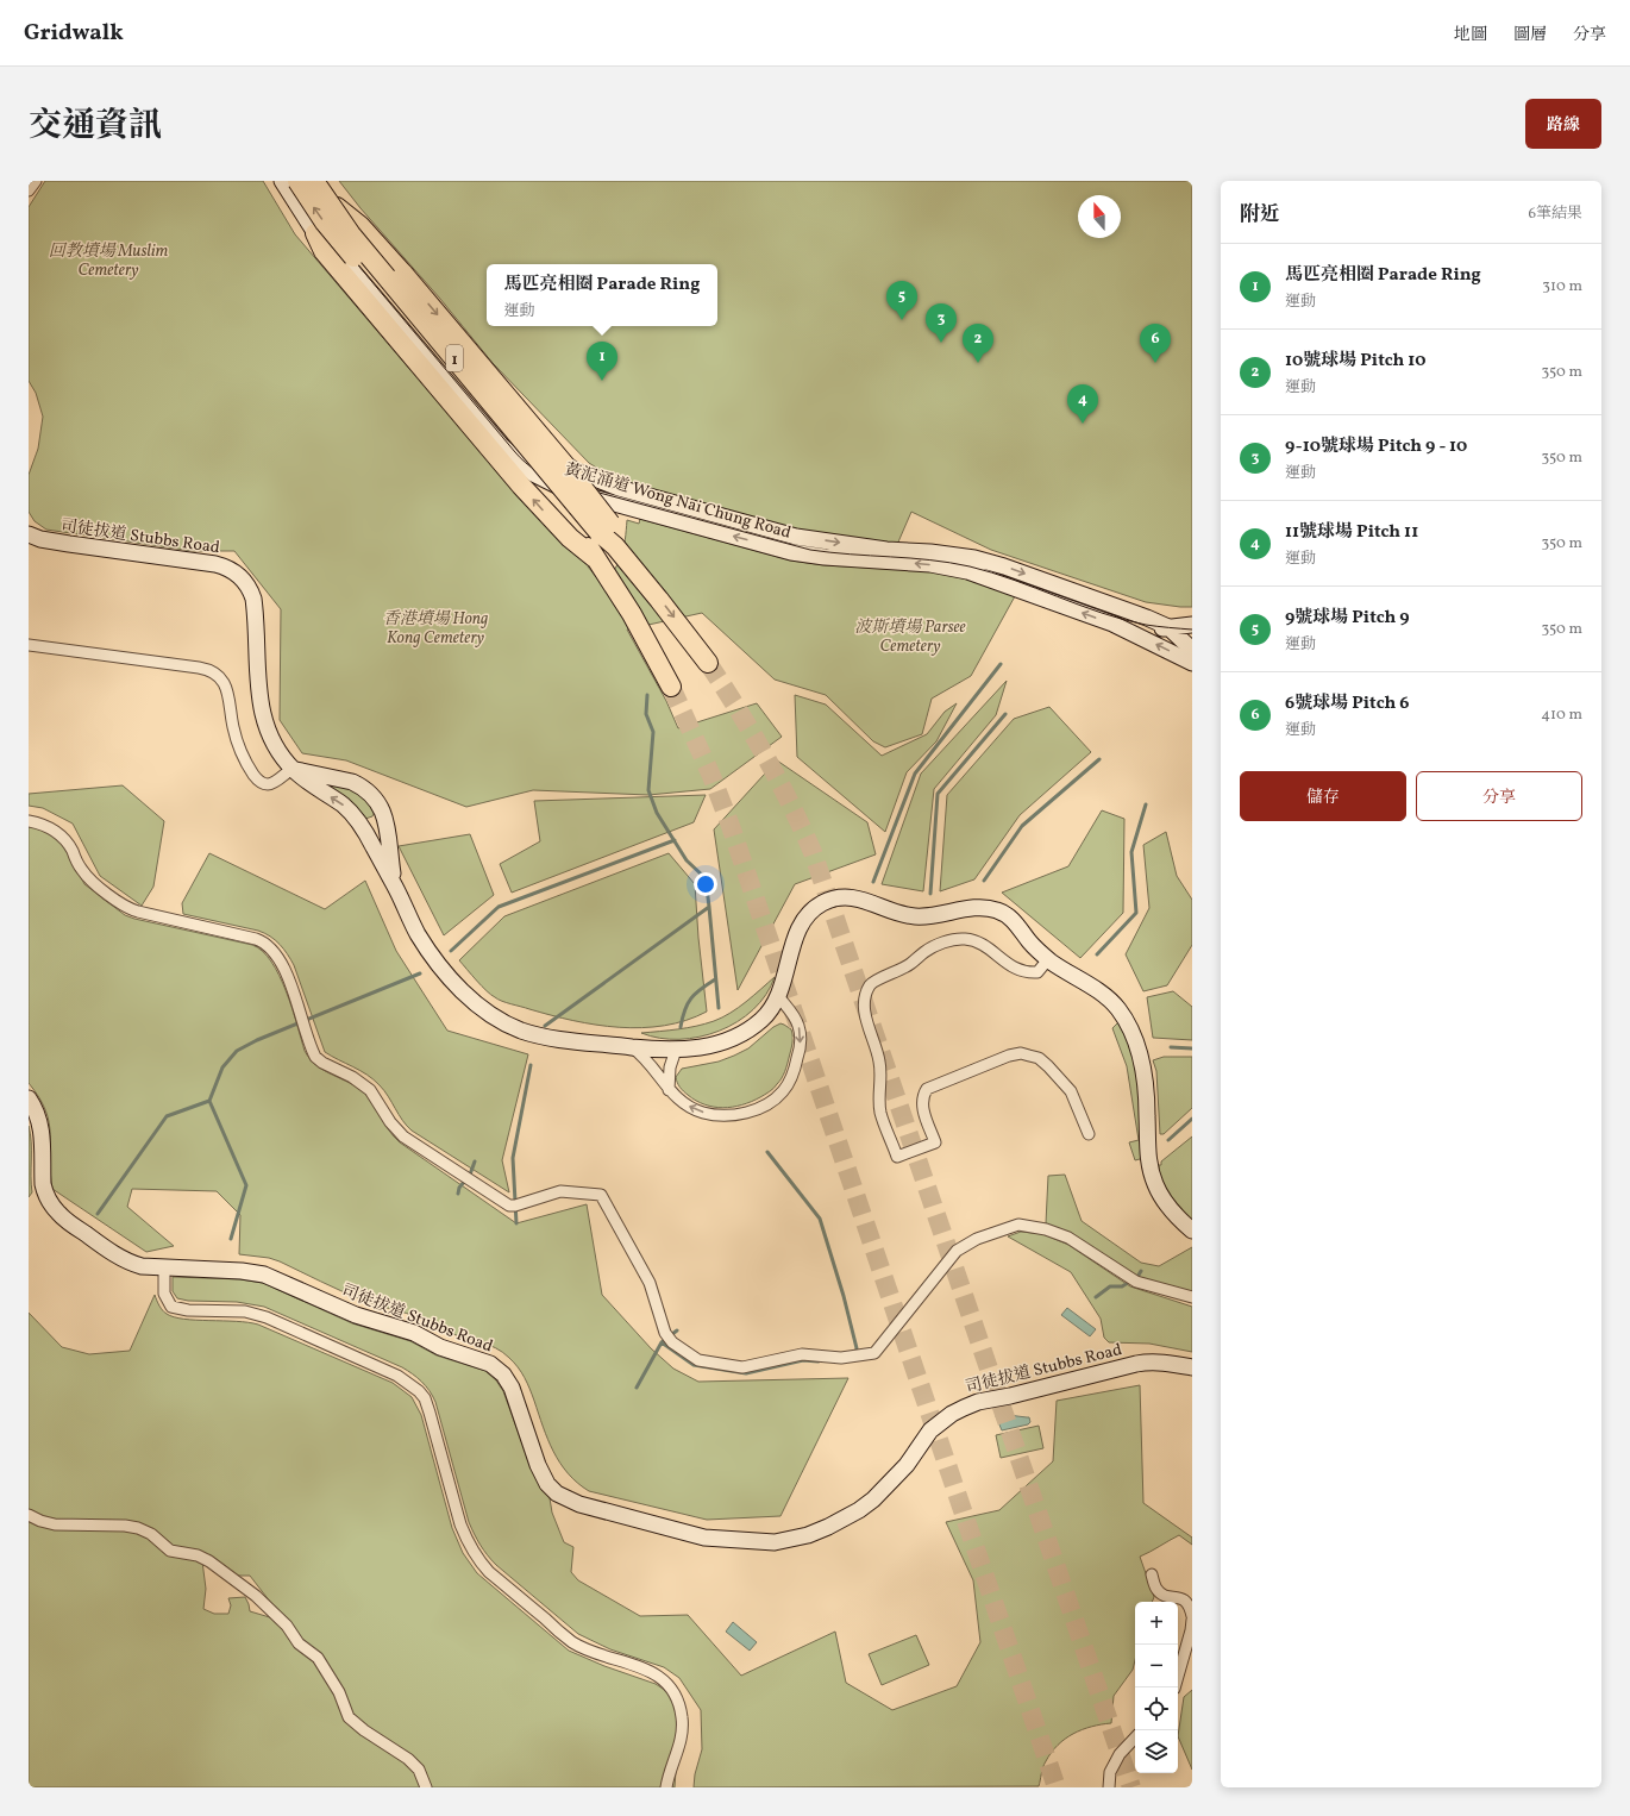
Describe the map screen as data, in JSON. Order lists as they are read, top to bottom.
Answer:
{
  "streets": {
    "highway": ["1"],
    "main road": ["黃泥涌道 Wong Nai Chung Road", "司徒拔道 Stubbs Road"]
  },
  "parks": ["回教墳場 Muslim Cemetery", "香港墳場 Hong Kong Cemetery", "波斯墳場 Parsee Cemetery"],
  "north": "top",
  "page": {
    "header": "Gridwalk",
    "nav": ["地圖", "圖層", "分享"],
    "title": "交通資訊",
    "buttons": [
      "路線",
      ["儲存", "分享"]
    ],
    "heading": ["附近", "6筆結果"],
    "list": [
      {
        "mark": "1",
        "name": "馬匹亮相圈 Parade Ring",
        "note": "運動",
        "value": "310 m"
      },
      {
        "mark": "2",
        "name": "10號球場 Pitch 10",
        "note": "運動",
        "value": "350 m"
      },
      {
        "mark": "3",
        "name": "9-10號球場 Pitch 9 - 10",
        "note": "運動",
        "value": "350 m"
      },
      {
        "mark": "4",
        "name": "11號球場 Pitch 11",
        "note": "運動",
        "value": "350 m"
      },
      {
        "mark": "5",
        "name": "9號球場 Pitch 9",
        "note": "運動",
        "value": "350 m"
      },
      {
        "mark": "6",
        "name": "6號球場 Pitch 6",
        "note": "運動",
        "value": "410 m"
      }
    ],
    "popup": ["馬匹亮相圈 Parade Ring", "運動"],
    "pins": [
      "5",
      "3",
      "2",
      "6",
      "1",
      "4"
    ],
    "map_buttons": ["+", "−"]
  }
}
